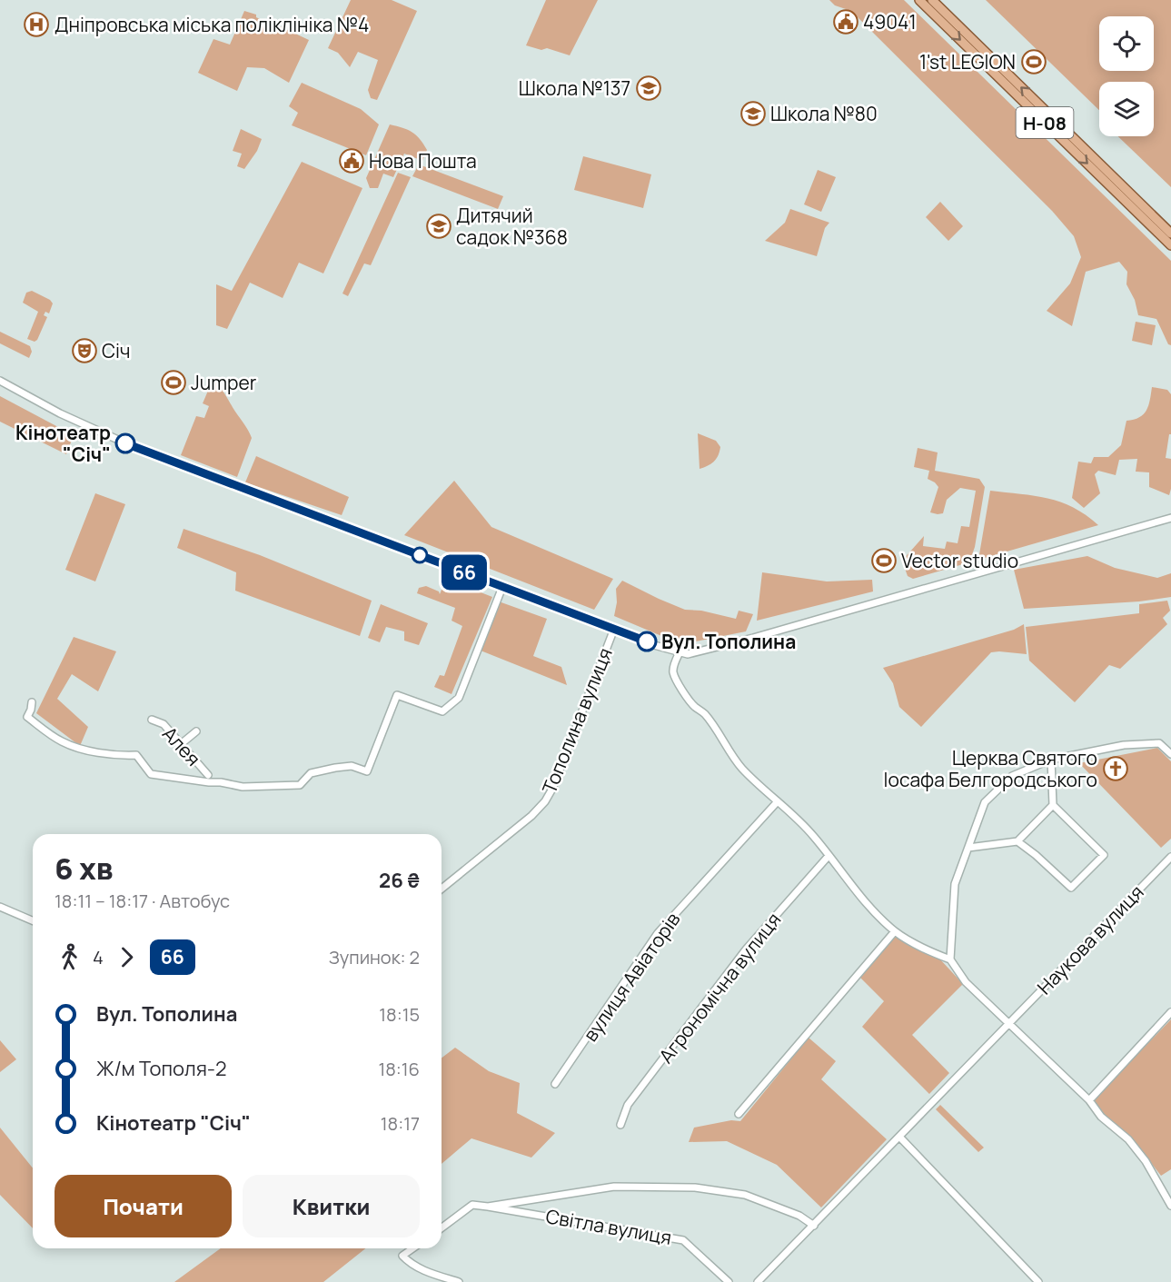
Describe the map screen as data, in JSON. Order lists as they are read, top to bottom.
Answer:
{
  "streets": {
    "main road": ["Н-08"],
    "street": [
      "Тополина вулиця",
      "Алея",
      "Наукова вулиця",
      "вулиця Авіаторів",
      "Агрономічна вулиця",
      "Світла вулиця"
    ]
  },
  "places": {
    "public building": ["49041", "Нова Пошта"],
    "hospital": ["Дніпровська міська поліклініка №4"],
    "sports": ["1'st LEGION", "Jumper", "Vector studio"],
    "school or university": ["Школа №137", "Школа №80", "Дитячий садок №368"],
    "theatre": ["Січ"],
    "other": ["Кінотеатр \"Січ\"", "Вул. Тополина"],
    "church": ["Церква Святого Іосафа Белгородського"]
  },
  "lines": ["bus line 66"],
  "page": {
    "on_map": "66",
    "heading": ["6 хв", "18:11 – 18:17 · Автобус", "26 ₴"],
    "legs": ["4", "66", "Зупинок: 2"],
    "list": [
      {
        "name": "Вул. Тополина",
        "value": "18:15"
      },
      {
        "name": "Ж/м Тополя-2",
        "value": "18:16"
      },
      {
        "name": "Кінотеатр \"Січ\"",
        "value": "18:17"
      }
    ],
    "buttons": ["Почати", "Квитки"]
  }
}
